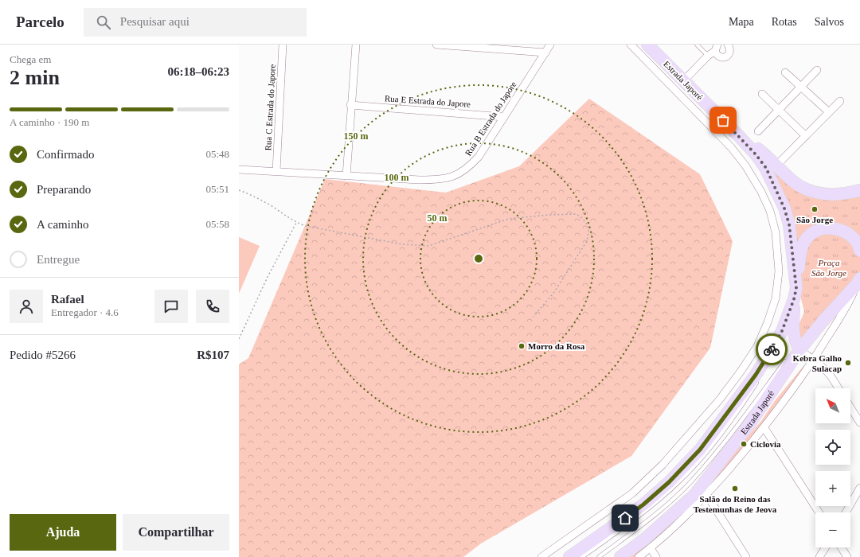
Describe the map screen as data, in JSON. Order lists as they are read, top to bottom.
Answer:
{
  "streets": {
    "main road": ["Estrada Japoré"],
    "street": ["Rua E Estrada do Japore", "Rua C Estrada do Japore", "Rua B Estrada do Japore"]
  },
  "crossings": [
    ["Rua E Estrada do Japore", "Rua B Estrada do Japore"],
    ["Rua C Estrada do Japore", "Rua B Estrada do Japore"]
  ],
  "parks": ["Praça São Jorge"],
  "places": [
    "São Jorge",
    "Morro da Rosa",
    "Kebra Galho Sulacap",
    "Ciclovia",
    "Salão do Reino das Testemunhas de Jeova"
  ],
  "north": "top left",
  "page": {
    "header": "Parcelo",
    "search": "Pesquisar aqui",
    "nav": ["Mapa", "Rotas", "Salvos"],
    "heading": ["2 min", "Chega em", "06:18–06:23"],
    "panel": [
      "Rafael",
      "Entregador · 4.6",
      "Pedido #5266",
      "R$107"
    ],
    "bar": "A caminho · 190 m",
    "list": [
      ["Confirmado", "05:48"],
      ["Preparando", "05:51"],
      ["A caminho", "05:58"],
      "Entregue"
    ],
    "map_buttons": ["+", "−"],
    "buttons": ["Ajuda", "Compartilhar"]
  },
  "rings": ["150 m", "100 m", "50 m"]
}
